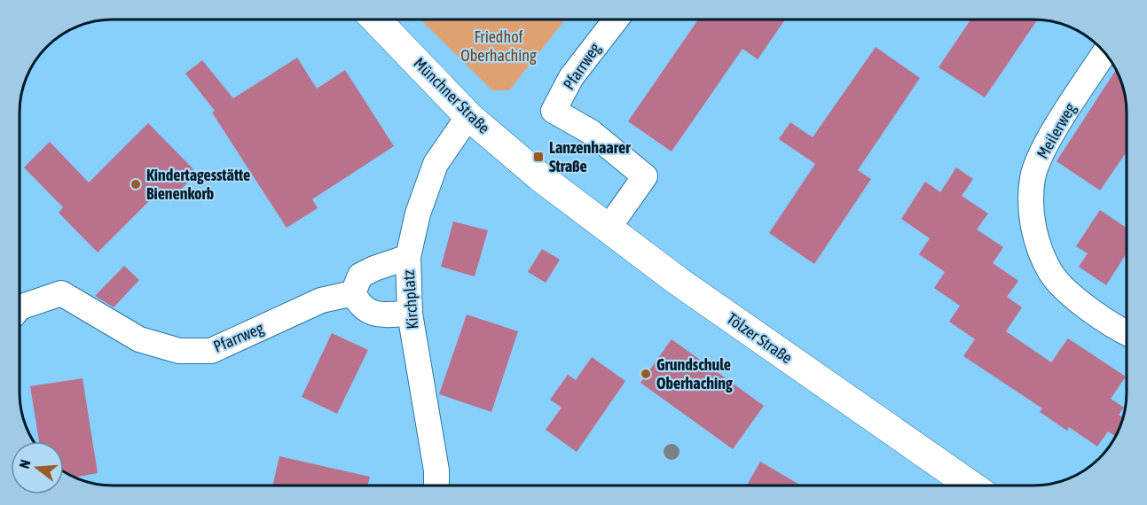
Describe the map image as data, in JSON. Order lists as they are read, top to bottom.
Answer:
{
  "streets": {
    "main road": ["Münchner Straße", "Tölzer Straße"],
    "street": ["Pfarrweg", "Meilerweg", "Kirchplatz"]
  },
  "crossings": [
    ["Pfarrweg", "Tölzer Straße"],
    ["Münchner Straße", "Kirchplatz"],
    ["Münchner Straße", "Tölzer Straße"]
  ],
  "parks": ["Friedhof Oberhaching"],
  "places": {
    "transit": ["Lanzenhaarer Straße"],
    "other": ["Kindertagesstätte Bienenkorb", "Grundschule Oberhaching"]
  },
  "north": "left"
}
